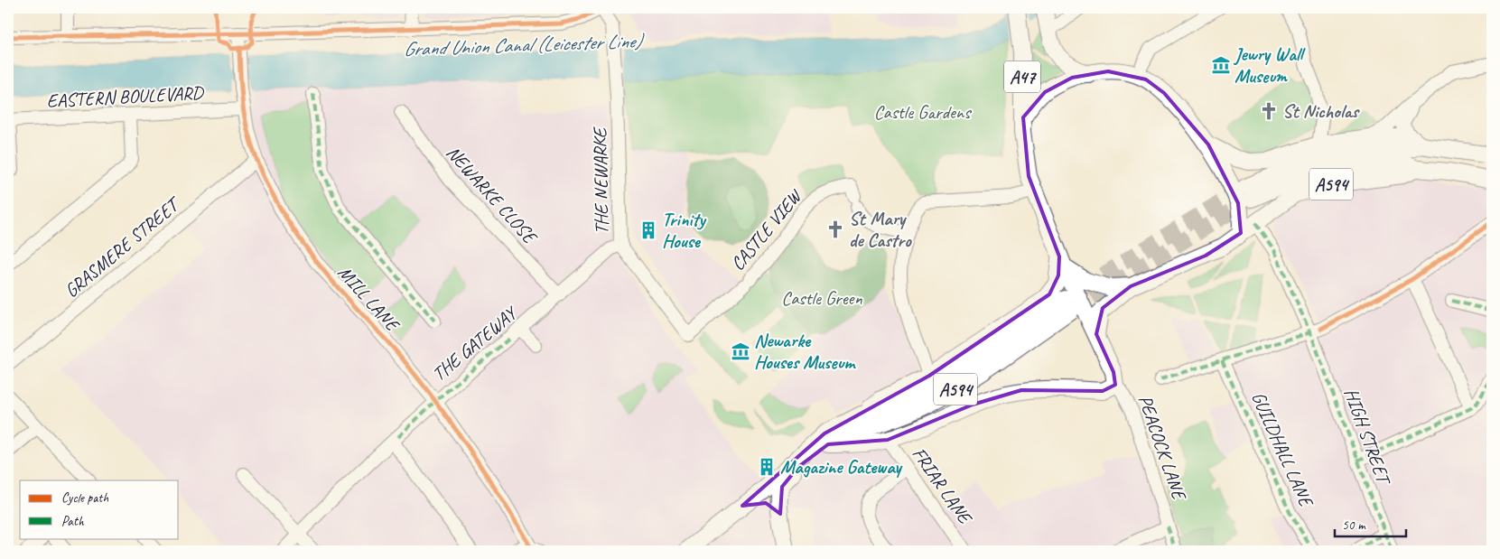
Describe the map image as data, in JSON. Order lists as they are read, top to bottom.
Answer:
{
  "streets": {
    "main road": ["A47", "A594", "PEACOCK LANE"],
    "street": [
      "EASTERN BOULEVARD",
      "THE NEWARKE",
      "NEWARKE CLOSE",
      "CASTLE VIEW",
      "GRASMERE STREET",
      "MILL LANE",
      "THE GATEWAY",
      "HIGH STREET",
      "GUILDHALL LANE",
      "FRIAR LANE"
    ]
  },
  "crossings": [
    ["A47", "A594"],
    ["EASTERN BOULEVARD", "MILL LANE"],
    ["THE NEWARKE", "CASTLE VIEW"],
    ["THE NEWARKE", "THE GATEWAY"],
    ["A594", "HIGH STREET"],
    ["A594", "PEACOCK LANE"],
    ["A594", "FRIAR LANE"],
    ["NEWARKE CLOSE", "THE GATEWAY"],
    ["GRASMERE STREET", "MILL LANE"],
    ["MILL LANE", "THE GATEWAY"]
  ],
  "water": ["Grand Union Canal (Leicester Line)"],
  "parks": ["Castle Gardens", "Castle Green"],
  "places": {
    "museum": ["Jewry Wall Museum", "Newarke Houses Museum"],
    "church": ["St Nicholas", "St Mary de Castro"],
    "building": ["Trinity House", "Magazine Gateway"]
  },
  "legend": ["Cycle path", "Path"],
  "scale_bar": "50 m"
}
